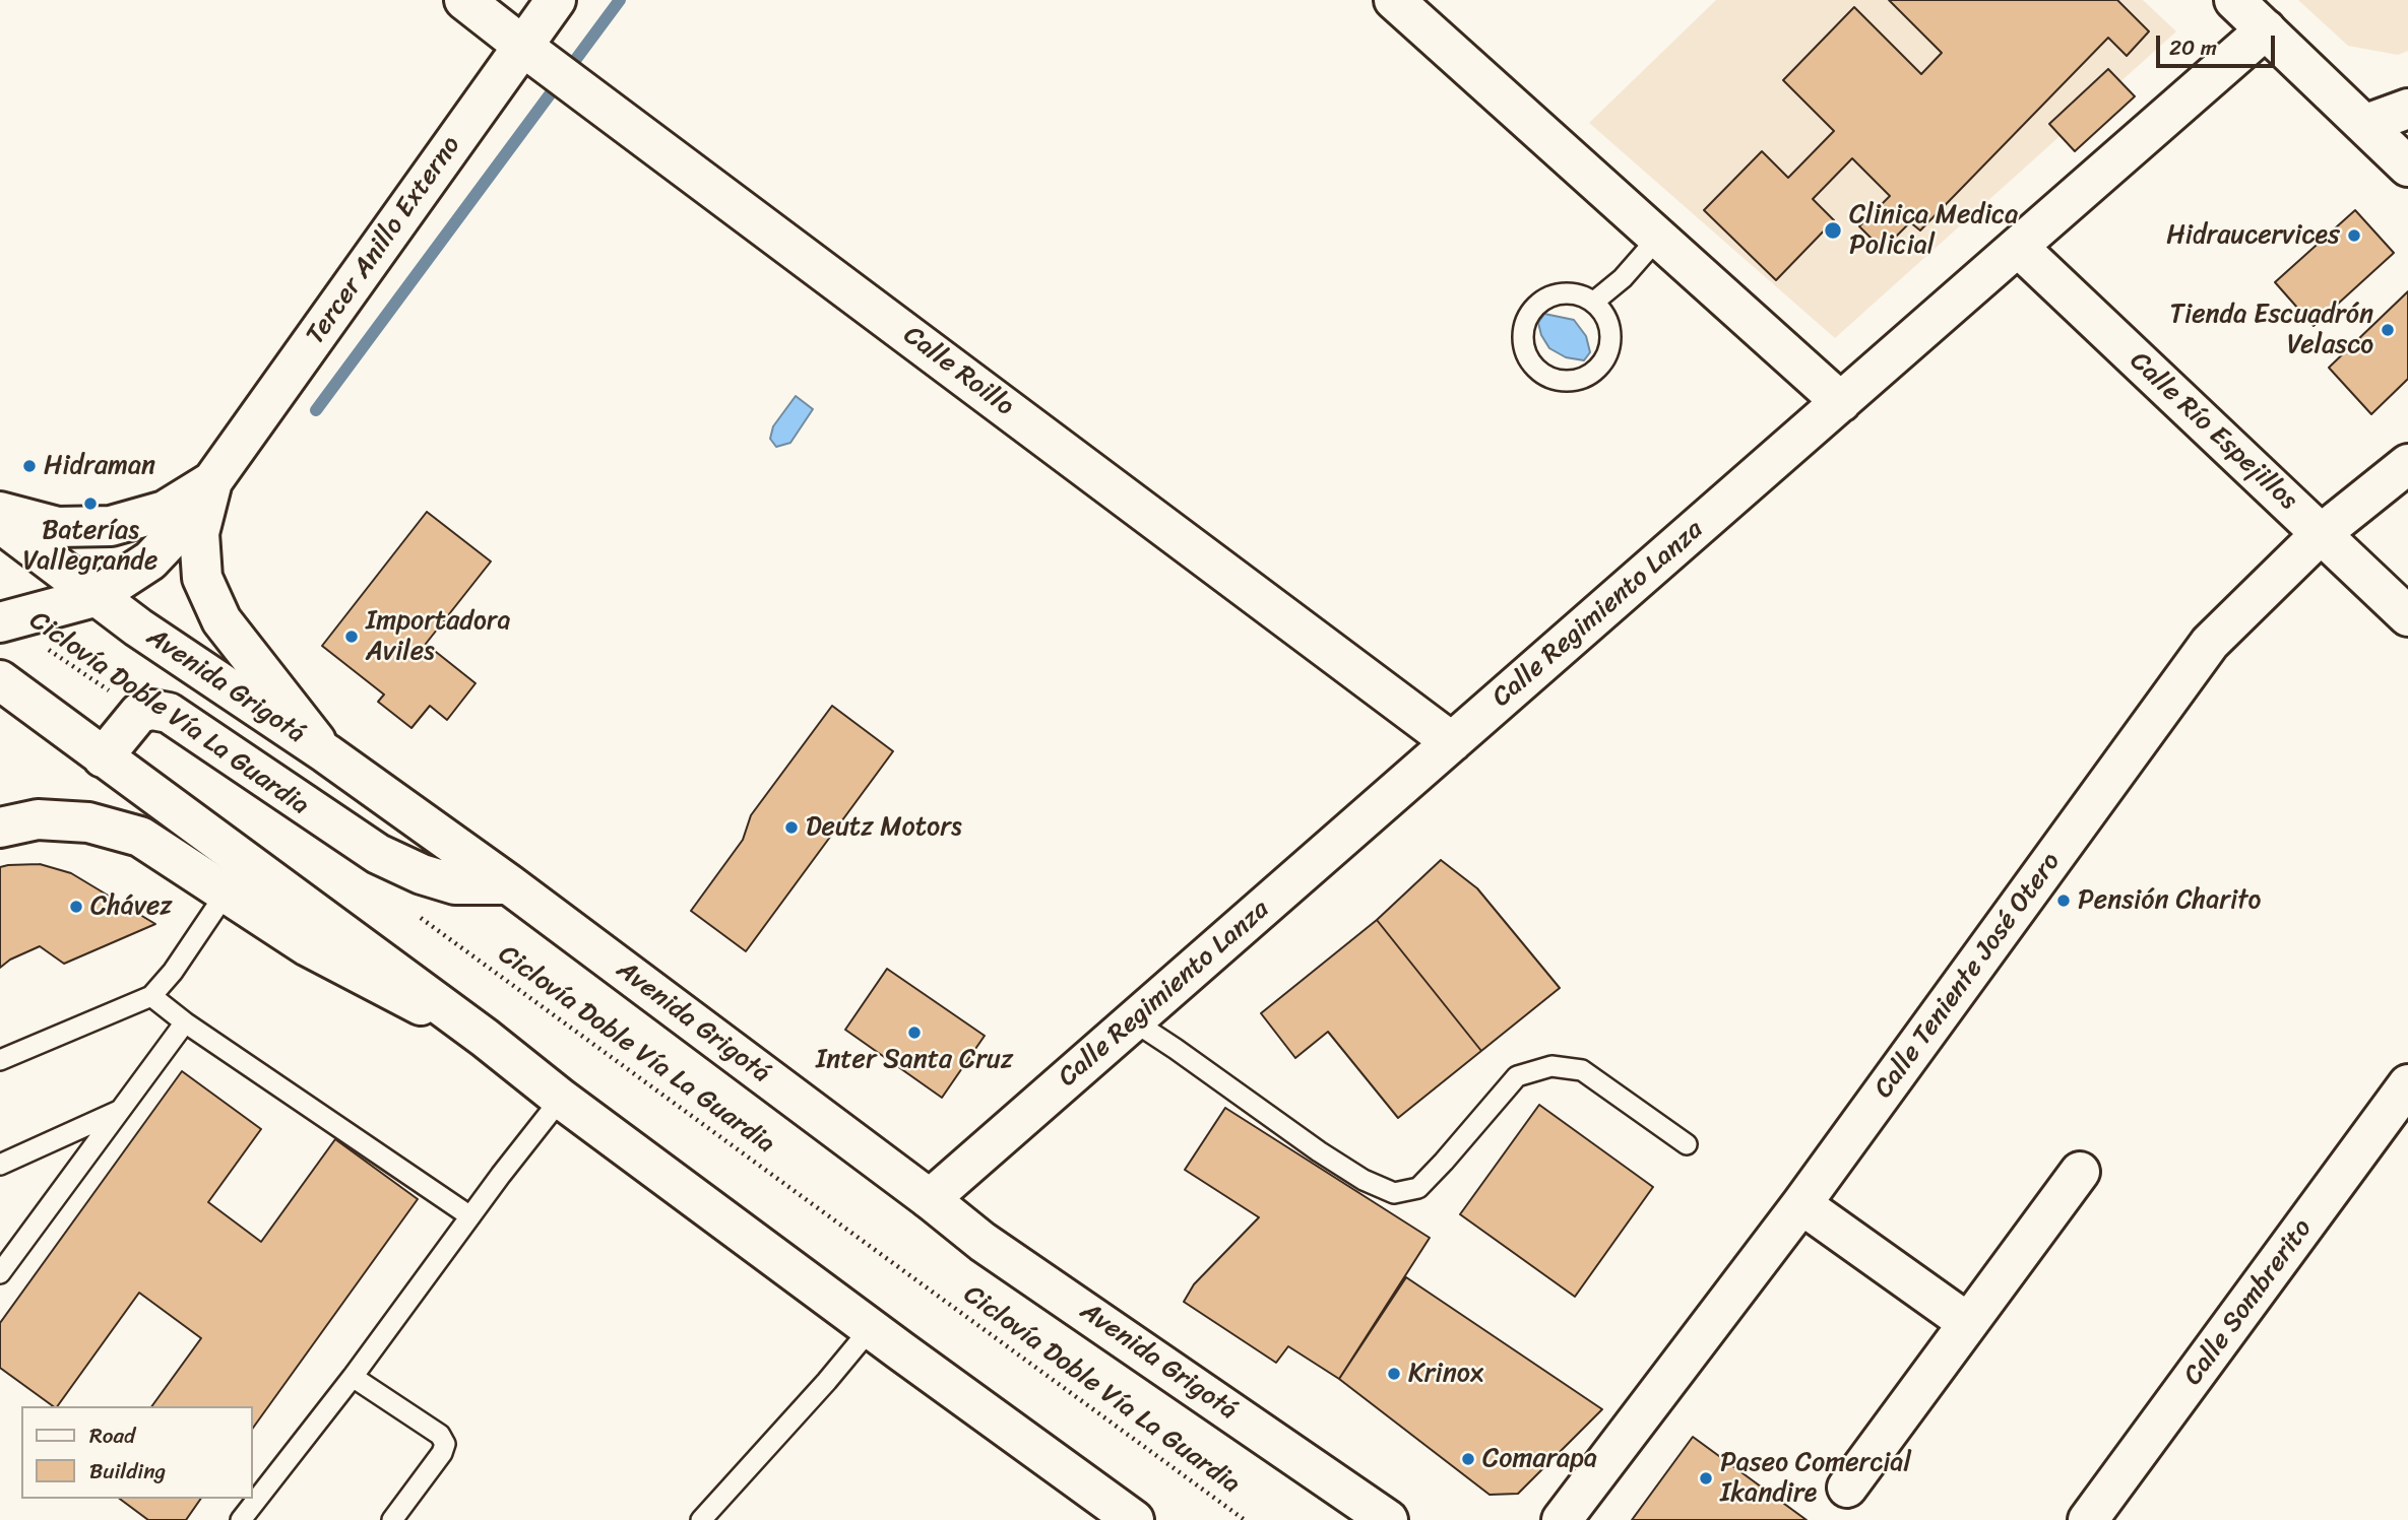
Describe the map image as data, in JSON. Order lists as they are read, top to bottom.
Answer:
{
  "streets": {
    "street": [
      "Tercer Anillo Externo",
      "Calle Roillo",
      "Calle Río Espejillos",
      "Calle Regimiento Lanza",
      "Avenida Grigotá",
      "Calle Teniente José Otero",
      "Calle Sombrerito"
    ],
    "path": ["Ciclovía Doble Vía La Guardia"]
  },
  "crossings": [
    ["Tercer Anillo Externo", "Calle Roillo"],
    ["Tercer Anillo Externo", "Avenida Grigotá"],
    ["Calle Roillo", "Calle Regimiento Lanza"],
    ["Calle Río Espejillos", "Calle Regimiento Lanza"],
    ["Calle Río Espejillos", "Calle Teniente José Otero"],
    ["Calle Regimiento Lanza", "Avenida Grigotá"]
  ],
  "places": [
    "Clinica Medica Policial",
    "Hidraucervices",
    "Tienda Escuadrón Velasco",
    "Hidraman",
    "Baterías Vallegrande",
    "Importadora Aviles",
    "Deutz Motors",
    "Pensión Charito",
    "Chávez",
    "Inter Santa Cruz",
    "Krinox",
    "Comarapa",
    "Paseo Comercial Ikandire"
  ],
  "legend": ["Road", "Building"],
  "scale_bar": "20 m"
}
